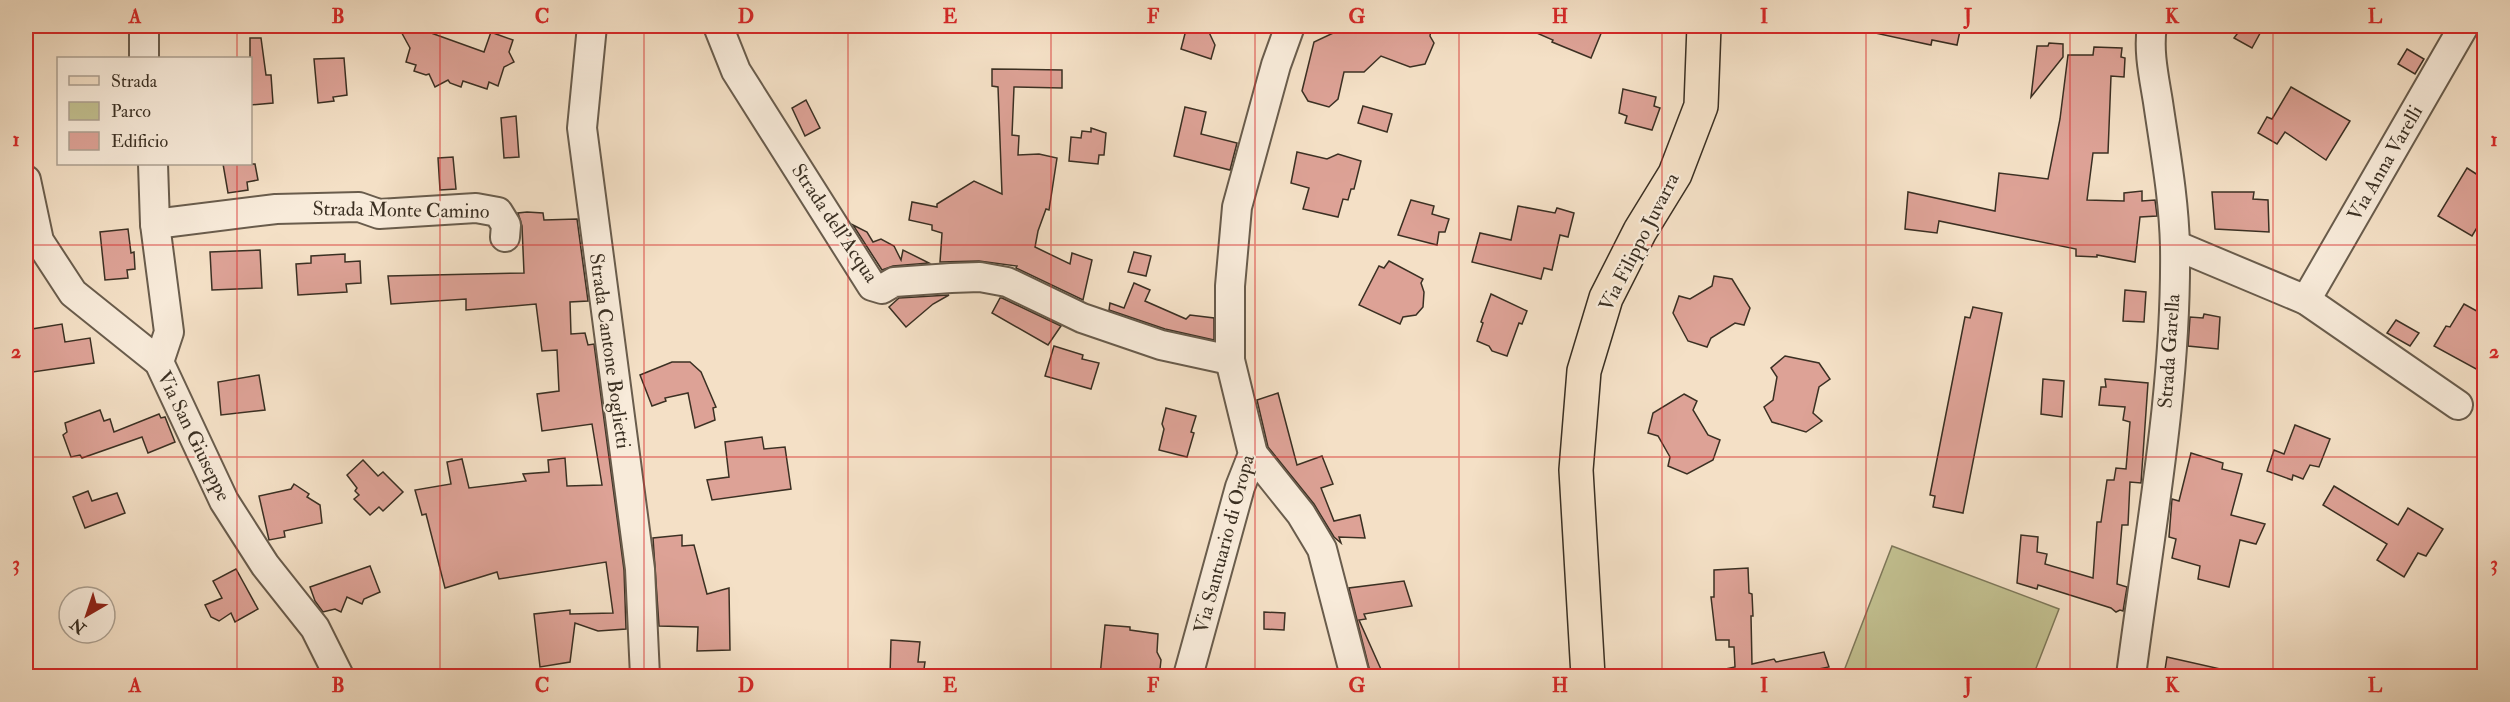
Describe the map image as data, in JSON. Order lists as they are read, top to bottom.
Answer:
{
  "streets": {
    "main road": ["Via Filippo Juvarra"],
    "street": [
      "Via Anna Varelli",
      "Strada Monte Camino",
      "Strada dell'Acqua",
      "Strada Cantone Boglietti",
      "Strada Garella",
      "Via San Giuseppe",
      "Via Santuario di Oropa"
    ]
  },
  "crossings": [
    ["Strada dell'Acqua", "Via Santuario di Oropa"]
  ],
  "legend": ["Strada", "Parco", "Edificio"],
  "north": "bottom left",
  "grid": {
    "columns": [
      "A",
      "B",
      "C",
      "D",
      "E",
      "F",
      "G",
      "H",
      "I",
      "J",
      "K",
      "L"
    ],
    "rows": ["1", "2", "3"]
  }
}
